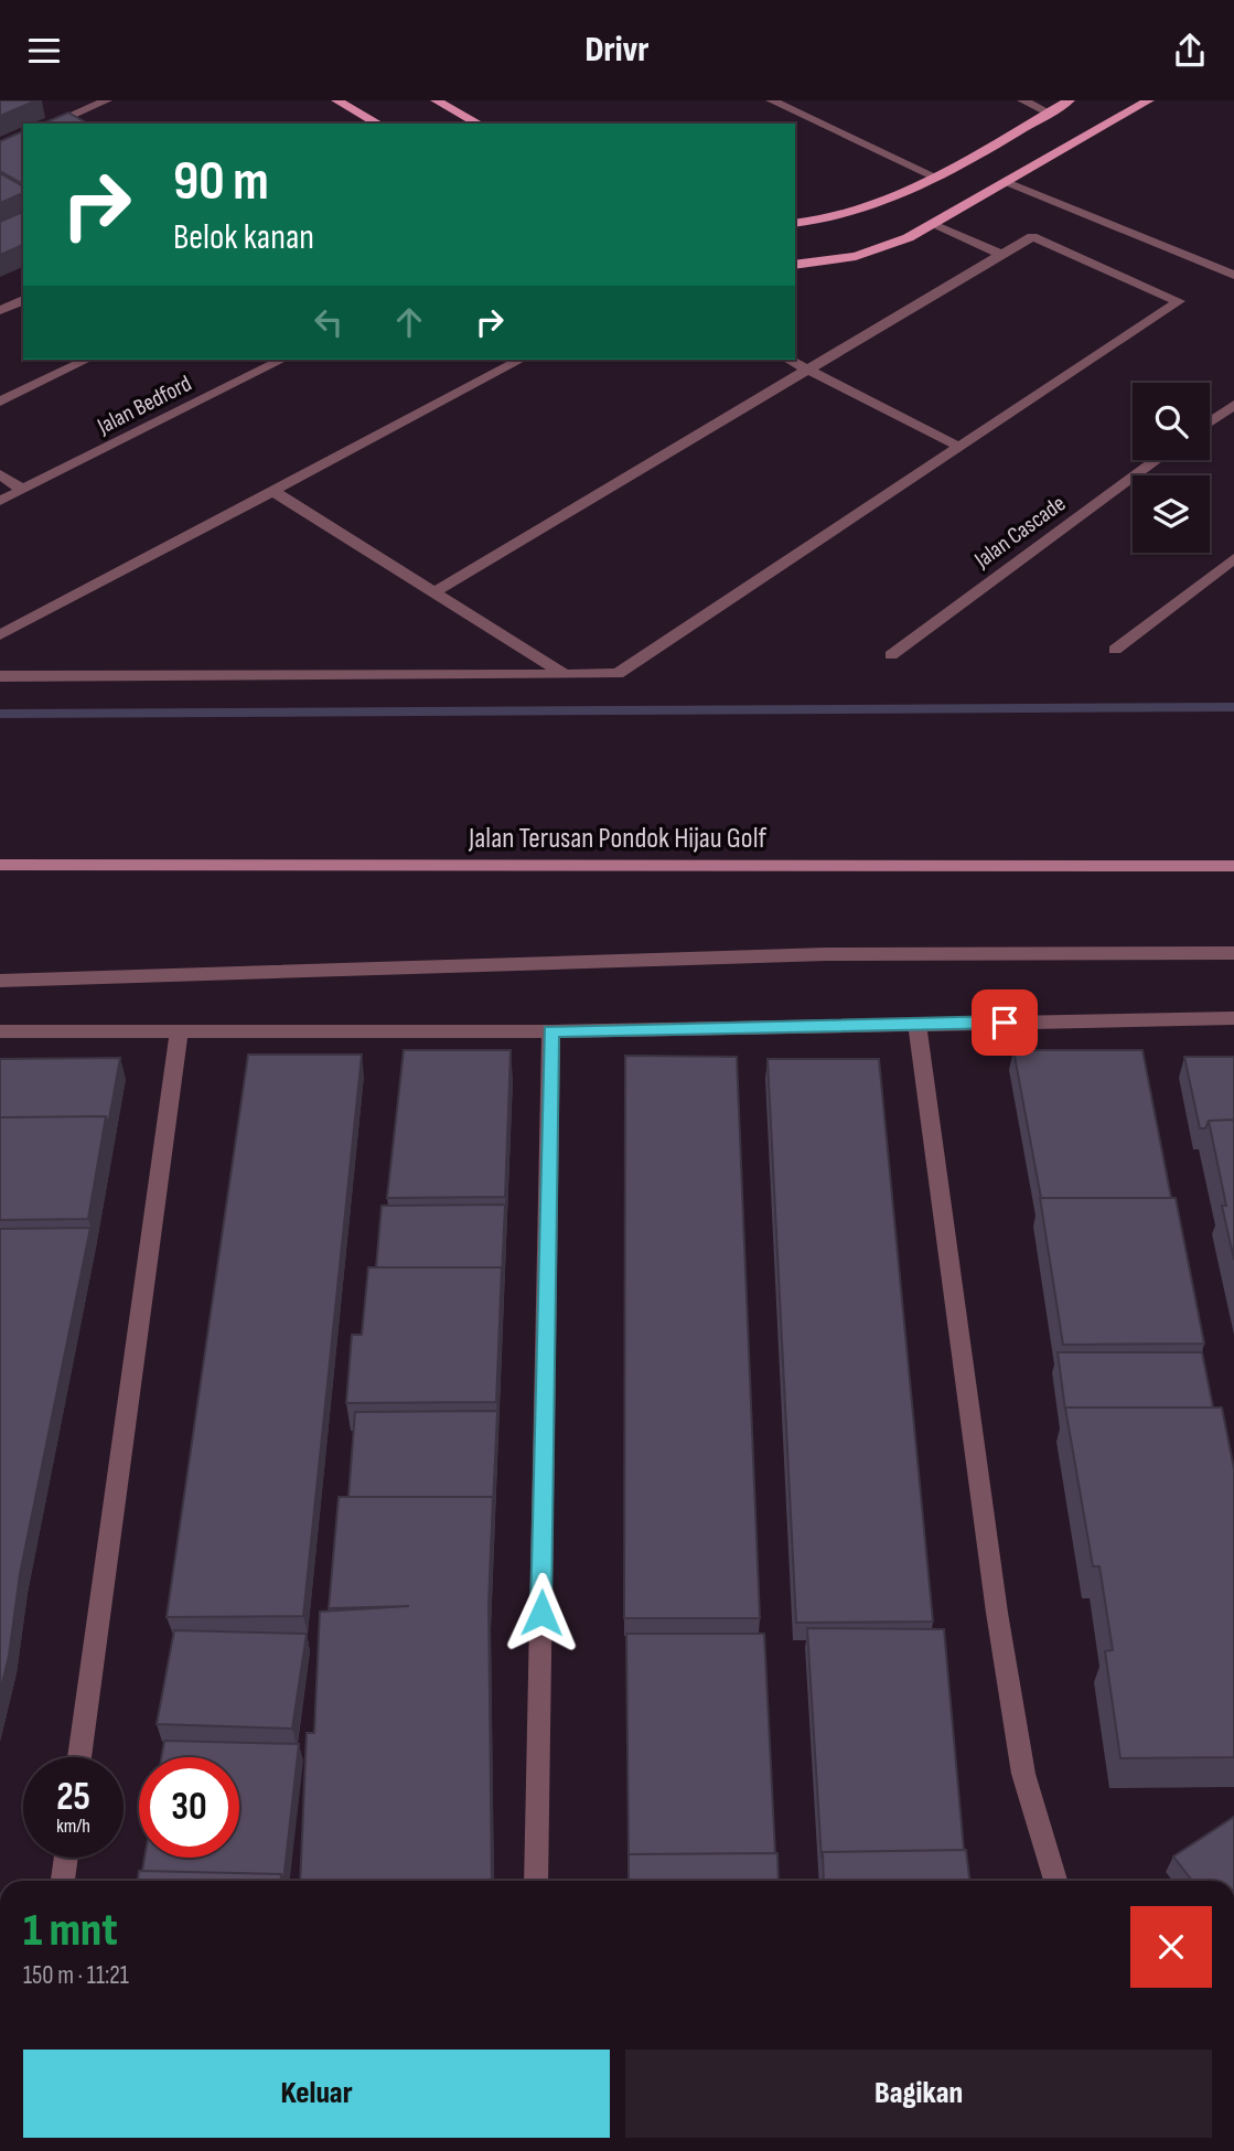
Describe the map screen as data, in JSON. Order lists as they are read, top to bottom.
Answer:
{
  "streets": {
    "main road": ["Jalan Terusan Pondok Hijau Golf"],
    "street": ["Jalan Bedford", "Jalan Cascade"]
  },
  "page": {
    "header": "Drivr",
    "turn": ["90 m", "Belok kanan"],
    "speed": "25 km/h",
    "limit": "30",
    "heading": ["1 mnt", "150 m · 11:21"],
    "buttons": ["Keluar", "Bagikan"]
  }
}
